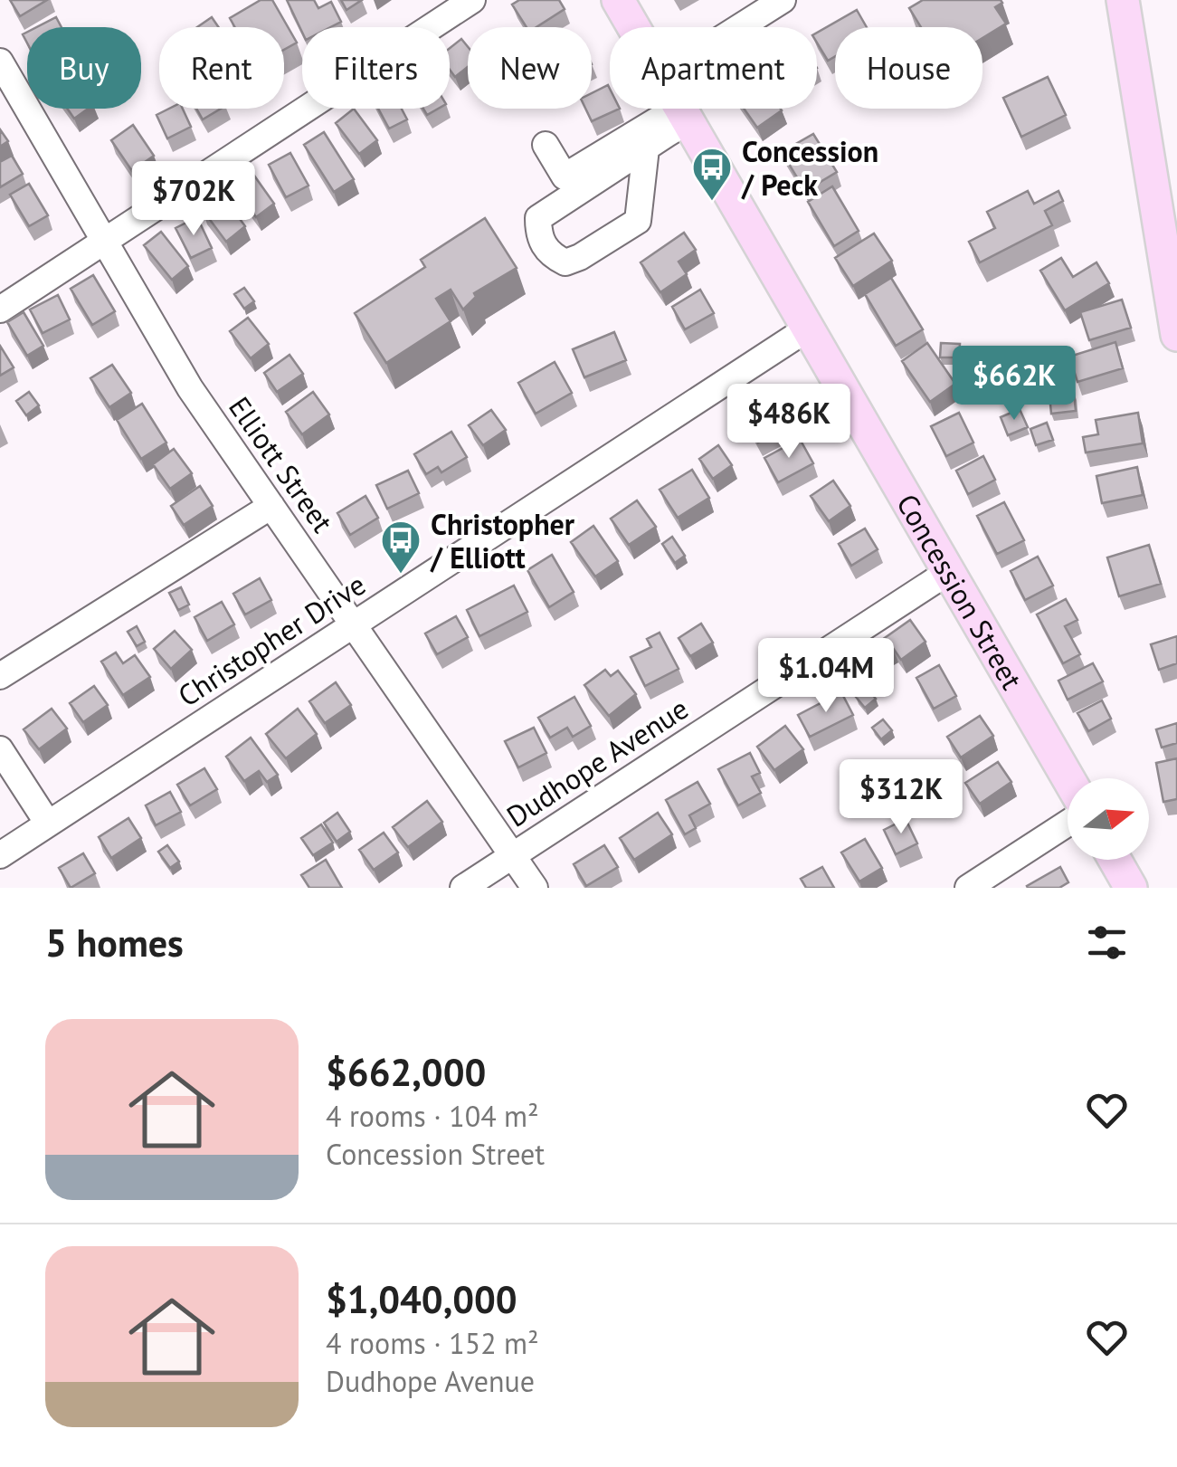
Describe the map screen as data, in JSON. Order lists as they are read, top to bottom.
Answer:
{
  "streets": {
    "main road": ["Concession Street"],
    "street": ["Elliott Street", "Christopher Drive", "Dudhope Avenue"]
  },
  "crossings": [
    ["Elliott Street", "Christopher Drive"],
    ["Elliott Street", "Dudhope Avenue"],
    ["Concession Street", "Christopher Drive"],
    ["Concession Street", "Dudhope Avenue"]
  ],
  "places": {
    "bus stop": ["Concession / Peck", "Christopher / Elliott"]
  },
  "north": "right",
  "page": {
    "chip": [
      "Buy",
      "Rent",
      "Filters",
      "New",
      "Apartment",
      "House"
    ],
    "price": [
      "$702K",
      "$662K",
      "$486K",
      "$1.04M",
      "$312K"
    ],
    "heading": "5 homes",
    "list": [
      {
        "name": "$662,000",
        "note": "4 rooms · 104 m² · Concession Street"
      },
      {
        "name": "$1,040,000",
        "note": "4 rooms · 152 m² · Dudhope Avenue"
      }
    ]
  }
}
